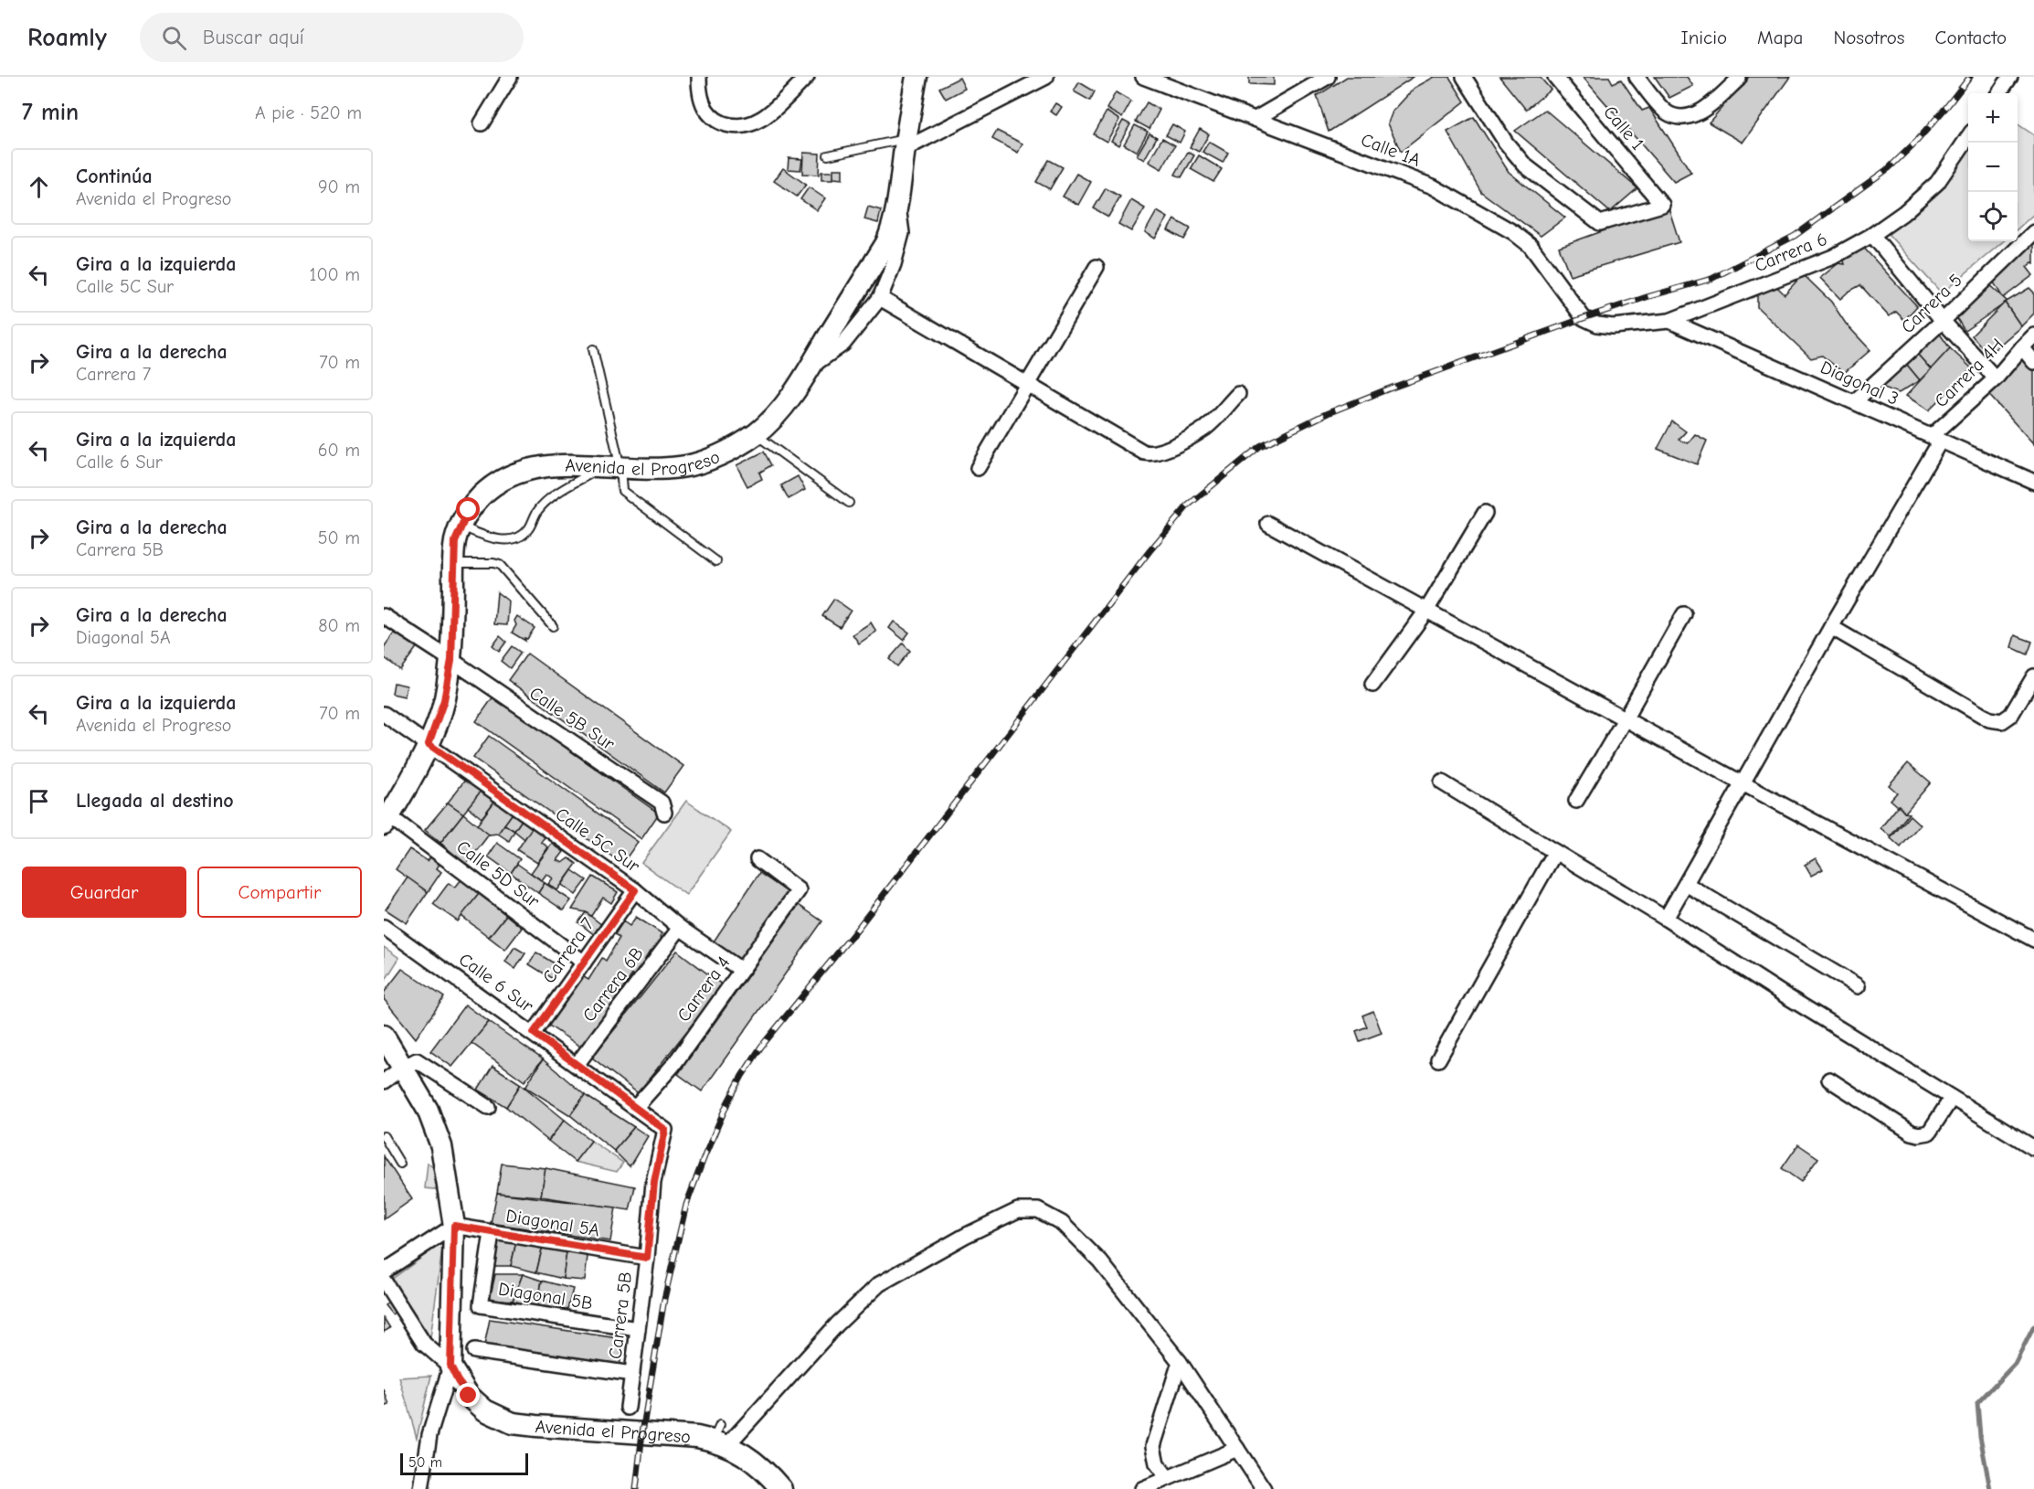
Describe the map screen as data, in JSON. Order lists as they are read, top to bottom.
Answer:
{
  "streets": {
    "main road": ["Avenida el Progreso"],
    "street": [
      "Calle 1",
      "Calle 1A",
      "Carrera 6",
      "Carrera 5",
      "Carrera 4H",
      "Diagonal 3",
      "Calle 5B Sur",
      "Calle 5C Sur",
      "Calle 5D Sur",
      "Carrera 7",
      "Calle 6 Sur",
      "Carrera 6B",
      "Carrera 4",
      "Diagonal 5A",
      "Diagonal 5B",
      "Carrera 5B"
    ]
  },
  "crossings": [
    ["Calle 1A", "Carrera 6"],
    ["Carrera 6", "Diagonal 3"],
    ["Carrera 5", "Diagonal 3"],
    ["Carrera 4H", "Diagonal 3"],
    ["Avenida el Progreso", "Calle 5B Sur"],
    ["Avenida el Progreso", "Calle 5C Sur"],
    ["Avenida el Progreso", "Calle 5D Sur"],
    ["Calle 5C Sur", "Carrera 7"],
    ["Calle 5C Sur", "Carrera 6B"],
    ["Calle 5C Sur", "Carrera 4"],
    ["Calle 5D Sur", "Carrera 7"],
    ["Carrera 7", "Calle 6 Sur"],
    ["Calle 6 Sur", "Carrera 6B"],
    ["Calle 6 Sur", "Carrera 4"],
    ["Calle 6 Sur", "Carrera 5B"],
    ["Diagonal 5A", "Diagonal 5B"],
    ["Diagonal 5A", "Carrera 5B"],
    ["Diagonal 5B", "Carrera 5B"]
  ],
  "scale_bar": "50 m",
  "page": {
    "header": "Roamly",
    "search": "Buscar aquí",
    "nav": [
      "Inicio",
      "Mapa",
      "Nosotros",
      "Contacto"
    ],
    "heading": ["7 min", "A pie · 520 m"],
    "map_buttons": ["+", "−"],
    "list": [
      ["Continúa", "Avenida el Progreso", "90 m"],
      ["Gira a la izquierda", "Calle 5C Sur", "100 m"],
      ["Gira a la derecha", "Carrera 7", "70 m"],
      ["Gira a la izquierda", "Calle 6 Sur", "60 m"],
      ["Gira a la derecha", "Carrera 5B", "50 m"],
      ["Gira a la derecha", "Diagonal 5A", "80 m"],
      ["Gira a la izquierda", "Avenida el Progreso", "70 m"],
      "Llegada al destino"
    ],
    "buttons": ["Guardar", "Compartir"],
    "scale": "50 m"
  }
}
